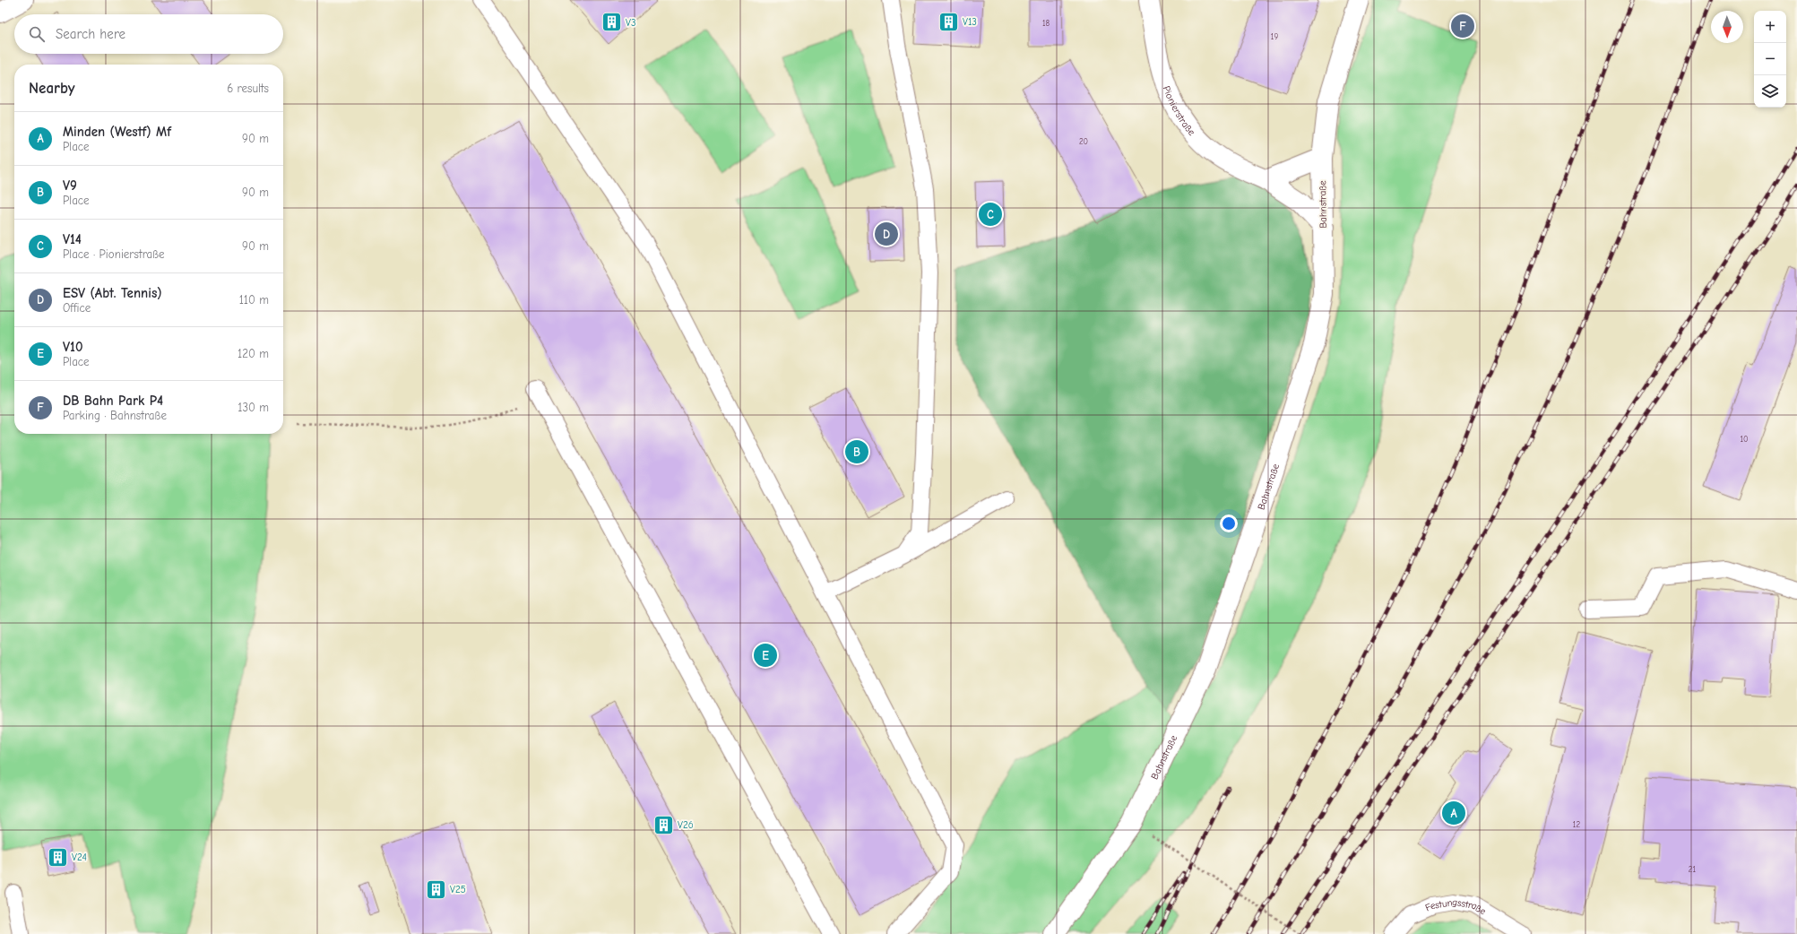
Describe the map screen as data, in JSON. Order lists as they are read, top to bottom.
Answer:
{
  "streets": {
    "street": ["Pionierstraße", "Bahnstraße"],
    "lane": ["Festungsstraße"]
  },
  "crossings": [
    ["Pionierstraße", "Bahnstraße"]
  ],
  "places": {
    "building": [
      "V13",
      "V3",
      "V26",
      "V24",
      "V25"
    ]
  },
  "house_numbers": [
    "18",
    "19",
    "20",
    "10",
    "12",
    "21"
  ],
  "north": "bottom",
  "page": {
    "map_buttons": ["+", "−"],
    "pins": [
      "F",
      "C",
      "D",
      "B",
      "E",
      "A"
    ],
    "search": "Search here",
    "heading": ["Nearby", "6 results"],
    "list": [
      {
        "mark": "A",
        "name": "Minden (Westf) Mf",
        "note": "Place",
        "value": "90 m"
      },
      {
        "mark": "B",
        "name": "V9",
        "note": "Place",
        "value": "90 m"
      },
      {
        "mark": "C",
        "name": "V14",
        "note": "Place · Pionierstraße",
        "value": "90 m"
      },
      {
        "mark": "D",
        "name": "ESV (Abt. Tennis)",
        "note": "Office",
        "value": "110 m"
      },
      {
        "mark": "E",
        "name": "V10",
        "note": "Place",
        "value": "120 m"
      },
      {
        "mark": "F",
        "name": "DB Bahn Park P4",
        "note": "Parking · Bahnstraße",
        "value": "130 m"
      }
    ]
  }
}
